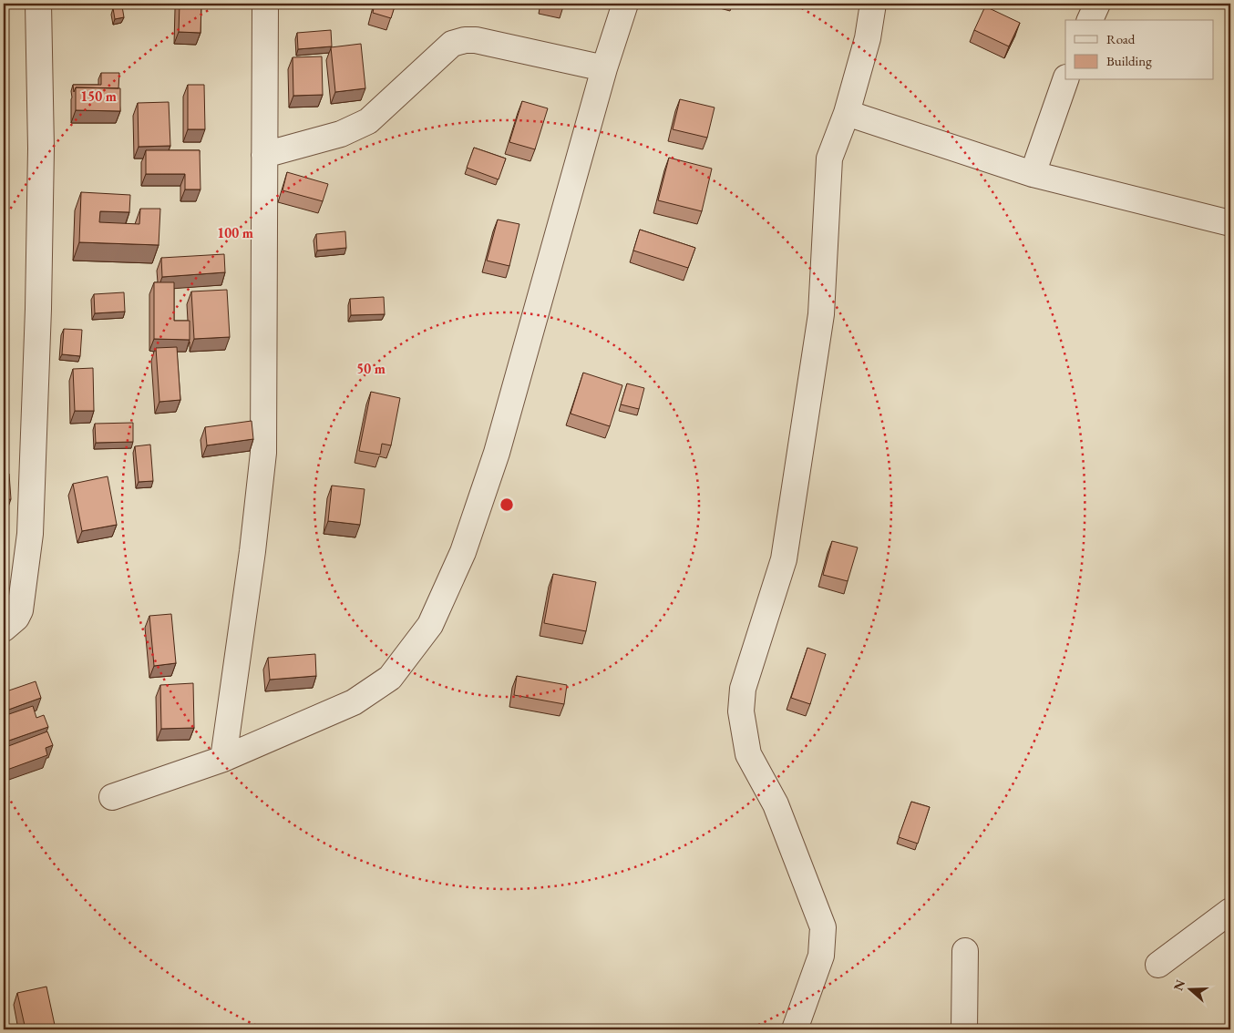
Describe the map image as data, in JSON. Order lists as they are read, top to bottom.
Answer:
{
  "legend": ["Road", "Building"],
  "north": "left",
  "rings": ["150 m", "100 m", "50 m"]
}
